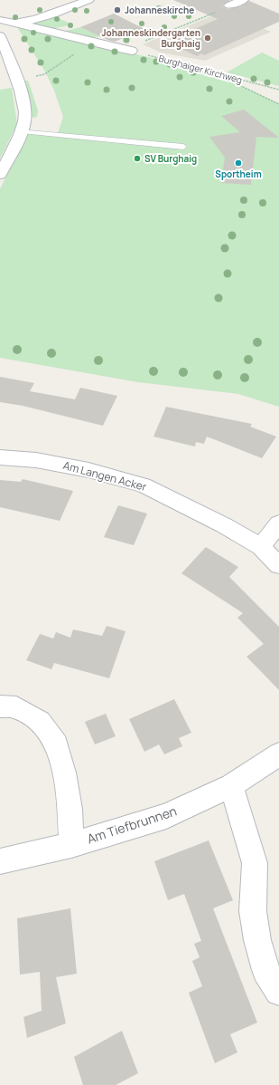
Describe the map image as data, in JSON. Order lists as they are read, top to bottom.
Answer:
{
  "streets": {
    "street": ["Am Langen Acker", "Am Tiefbrunnen"],
    "path": ["Burghaiger Kirchweg"]
  },
  "places": [
    "Johanneskirche",
    "Johanneskindergarten Burghaig",
    "SV Burghaig",
    "Sportheim"
  ]
}
